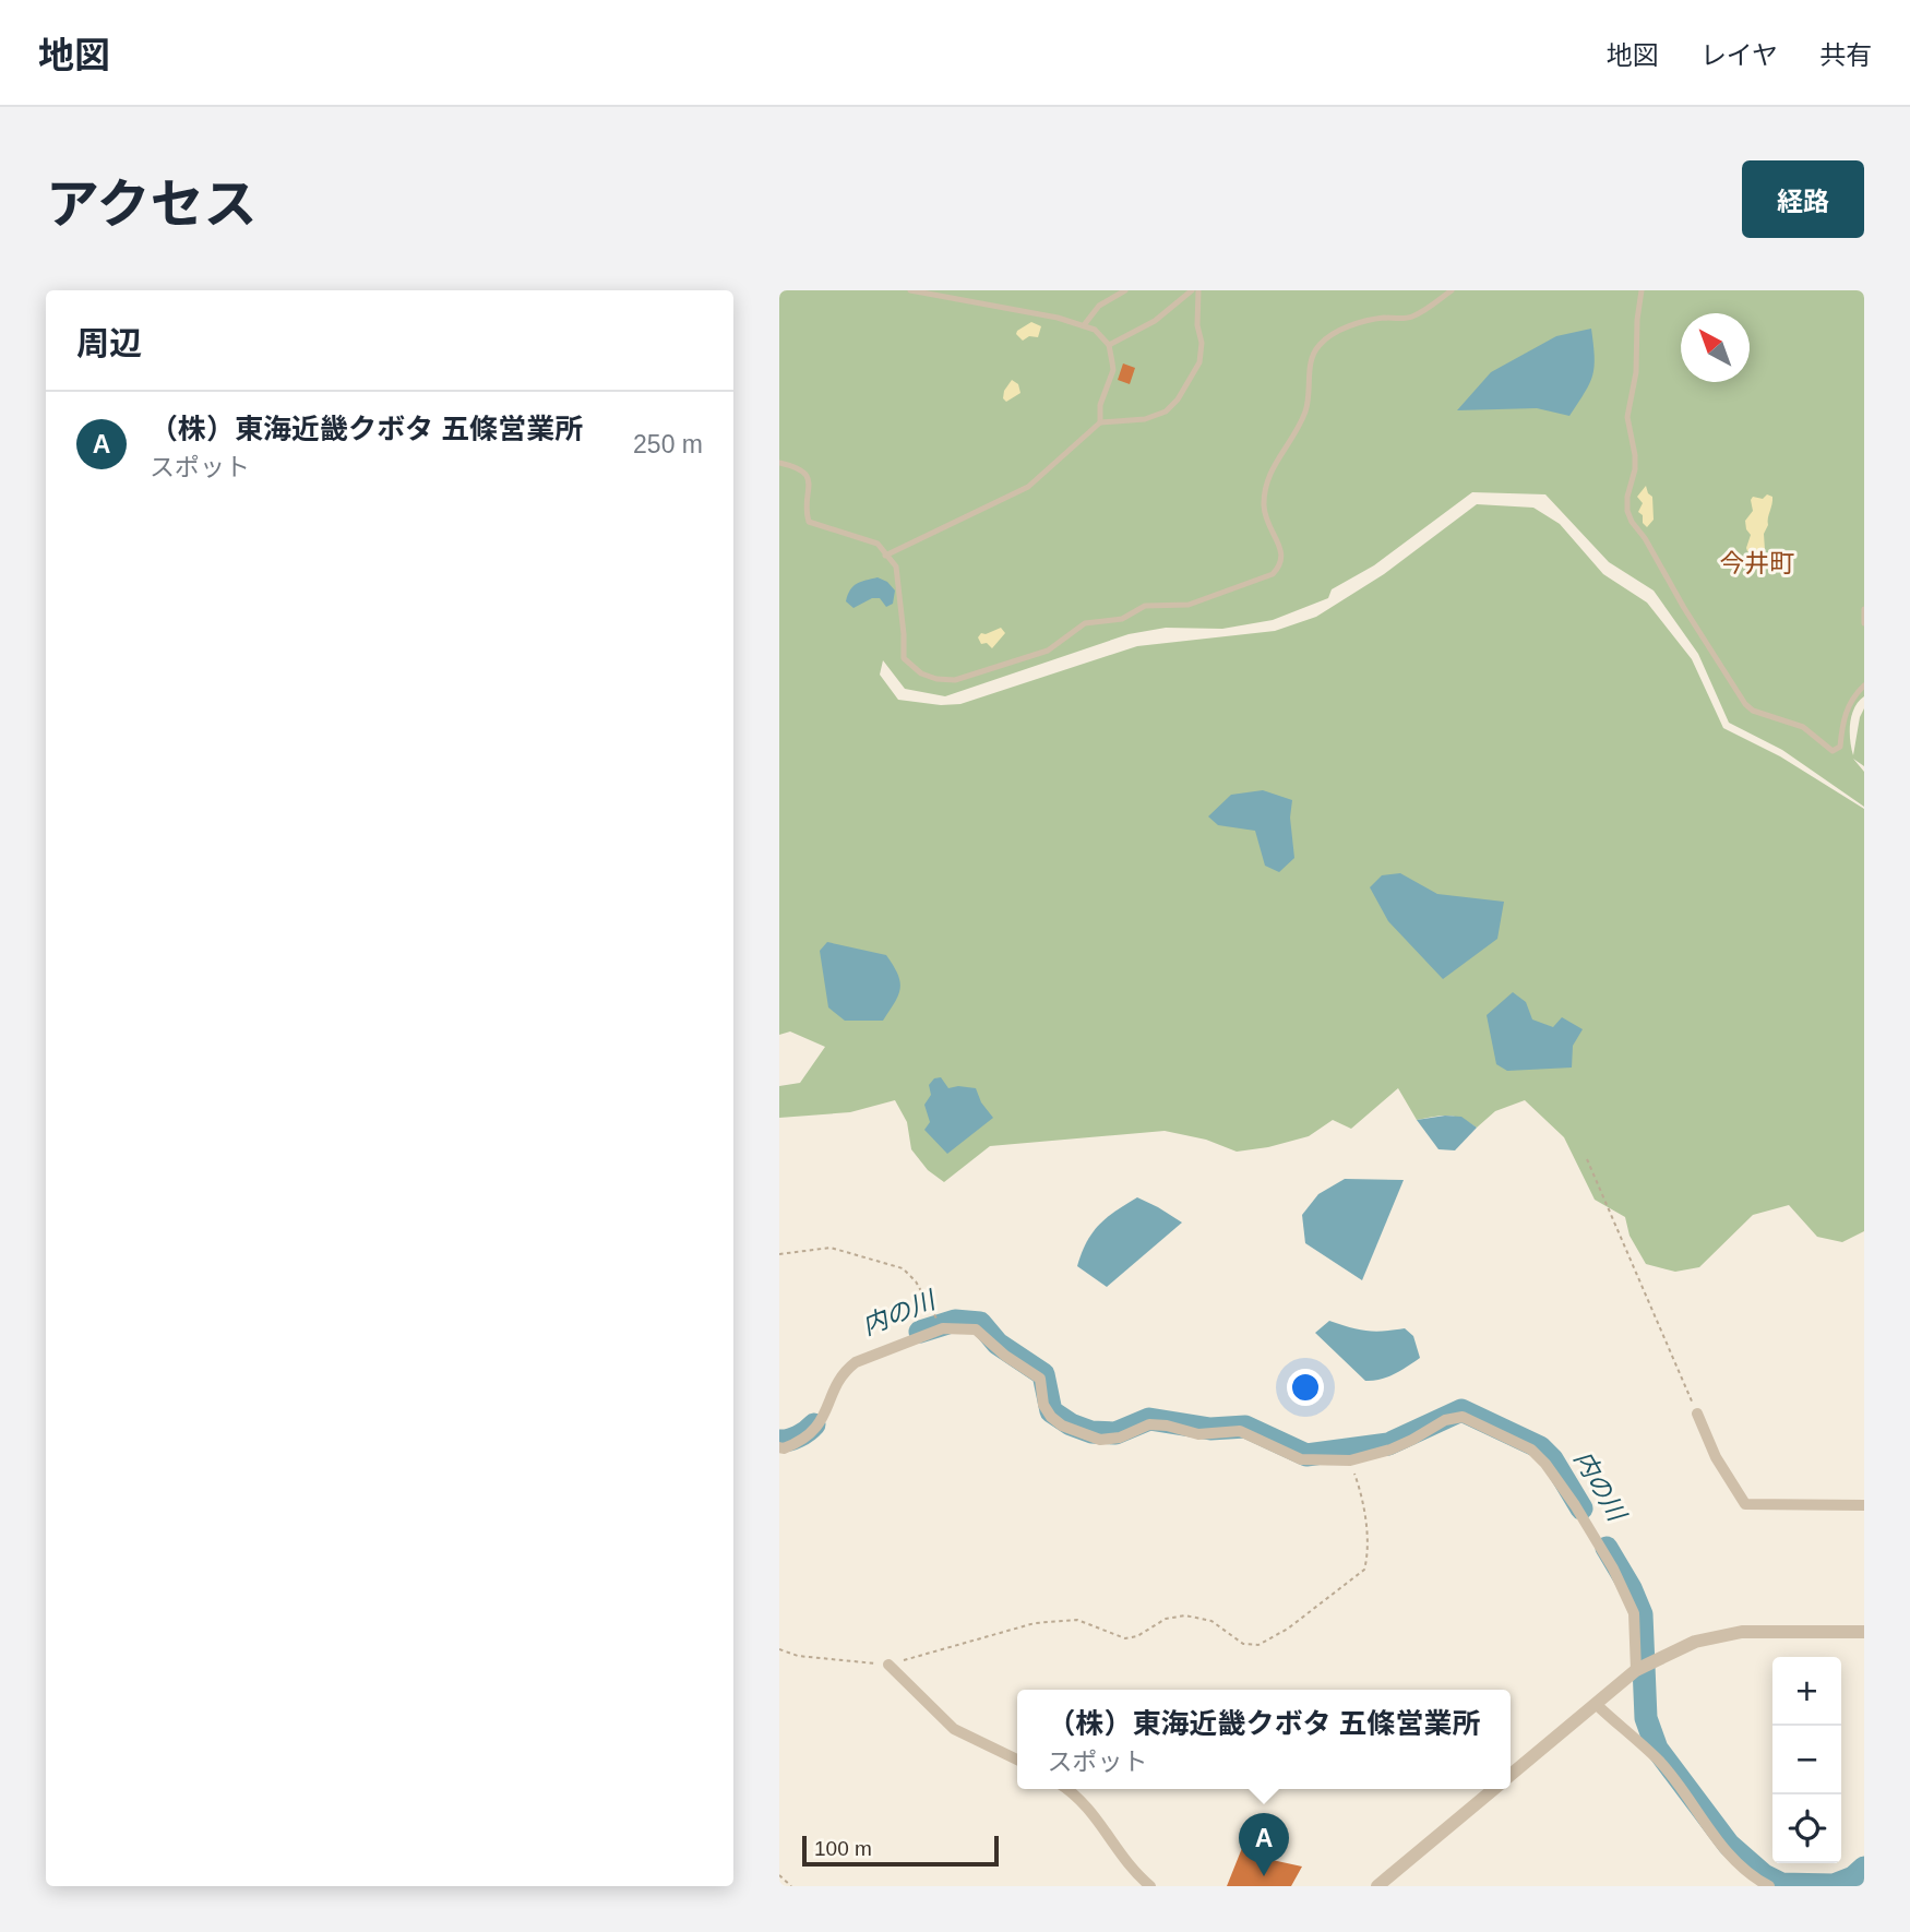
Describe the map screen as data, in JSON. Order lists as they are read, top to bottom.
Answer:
{
  "districts": ["今井町"],
  "water": ["内の川"],
  "scale_bar": "100 m",
  "north": "top left",
  "page": {
    "header": "地図",
    "nav": ["地図", "レイヤ", "共有"],
    "title": "アクセス",
    "buttons": "経路",
    "heading": "周辺",
    "list": [
      {
        "mark": "A",
        "name": "（株）東海近畿クボタ 五條営業所",
        "note": "スポット",
        "value": "250 m"
      }
    ],
    "map_buttons": ["+", "−"],
    "popup": ["（株）東海近畿クボタ 五條営業所", "スポット"],
    "pins": "A",
    "scale": "100 m"
  }
}
